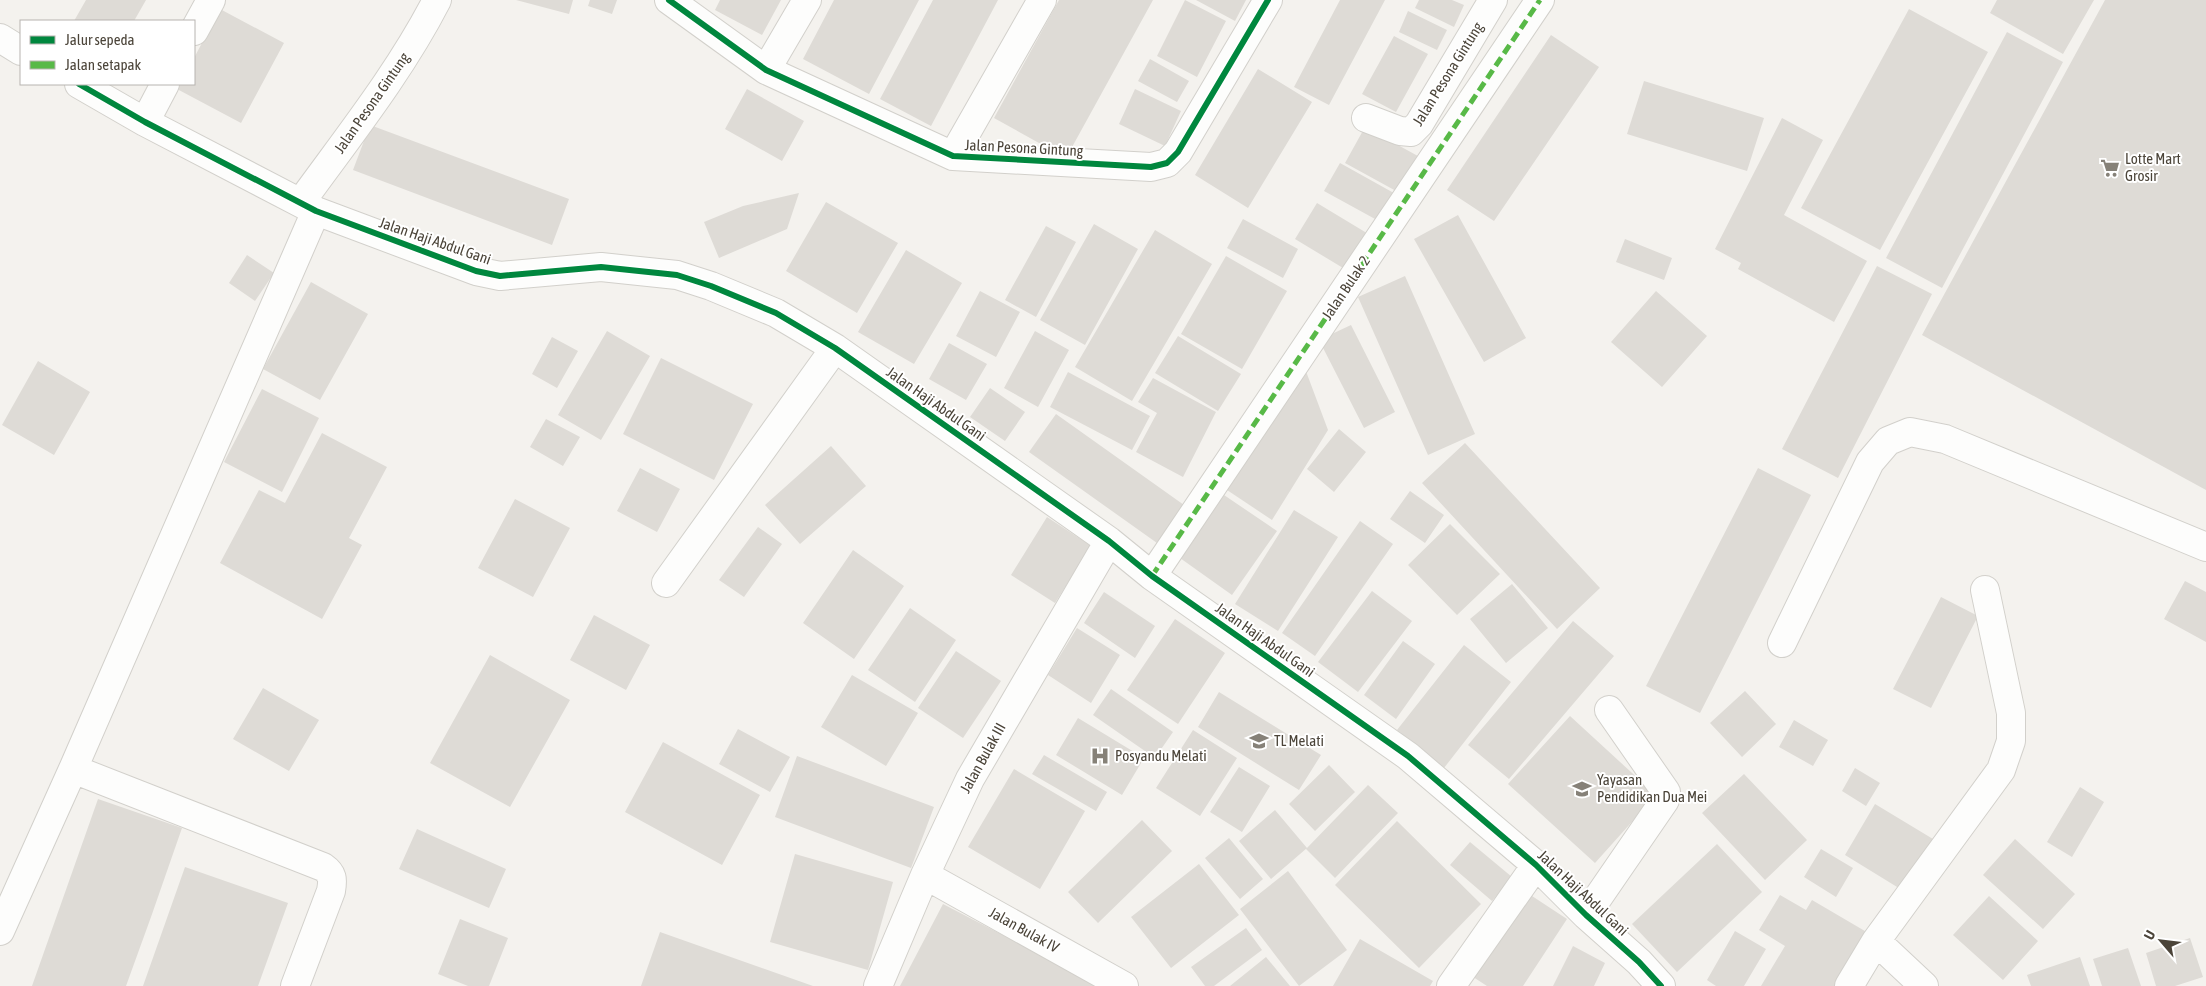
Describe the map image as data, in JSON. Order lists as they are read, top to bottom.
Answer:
{
  "streets": {
    "street": [
      "Jalan Pesona Gintung",
      "Jalan Haji Abdul Gani",
      "Jalan Bulak 2",
      "Jalan Bulak III",
      "Jalan Bulak IV"
    ]
  },
  "crossings": [
    ["Jalan Pesona Gintung", "Jalan Haji Abdul Gani"],
    ["Jalan Haji Abdul Gani", "Jalan Bulak 2"],
    ["Jalan Haji Abdul Gani", "Jalan Bulak III"],
    ["Jalan Bulak III", "Jalan Bulak IV"]
  ],
  "places": {
    "supermarket": ["Lotte Mart Grosir"],
    "school or university": ["TL Melati", "Yayasan Pendidikan Dua Mei"],
    "hospital": ["Posyandu Melati"]
  },
  "legend": ["Jalur sepeda", "Jalan setapak"],
  "north": "top left"
}
